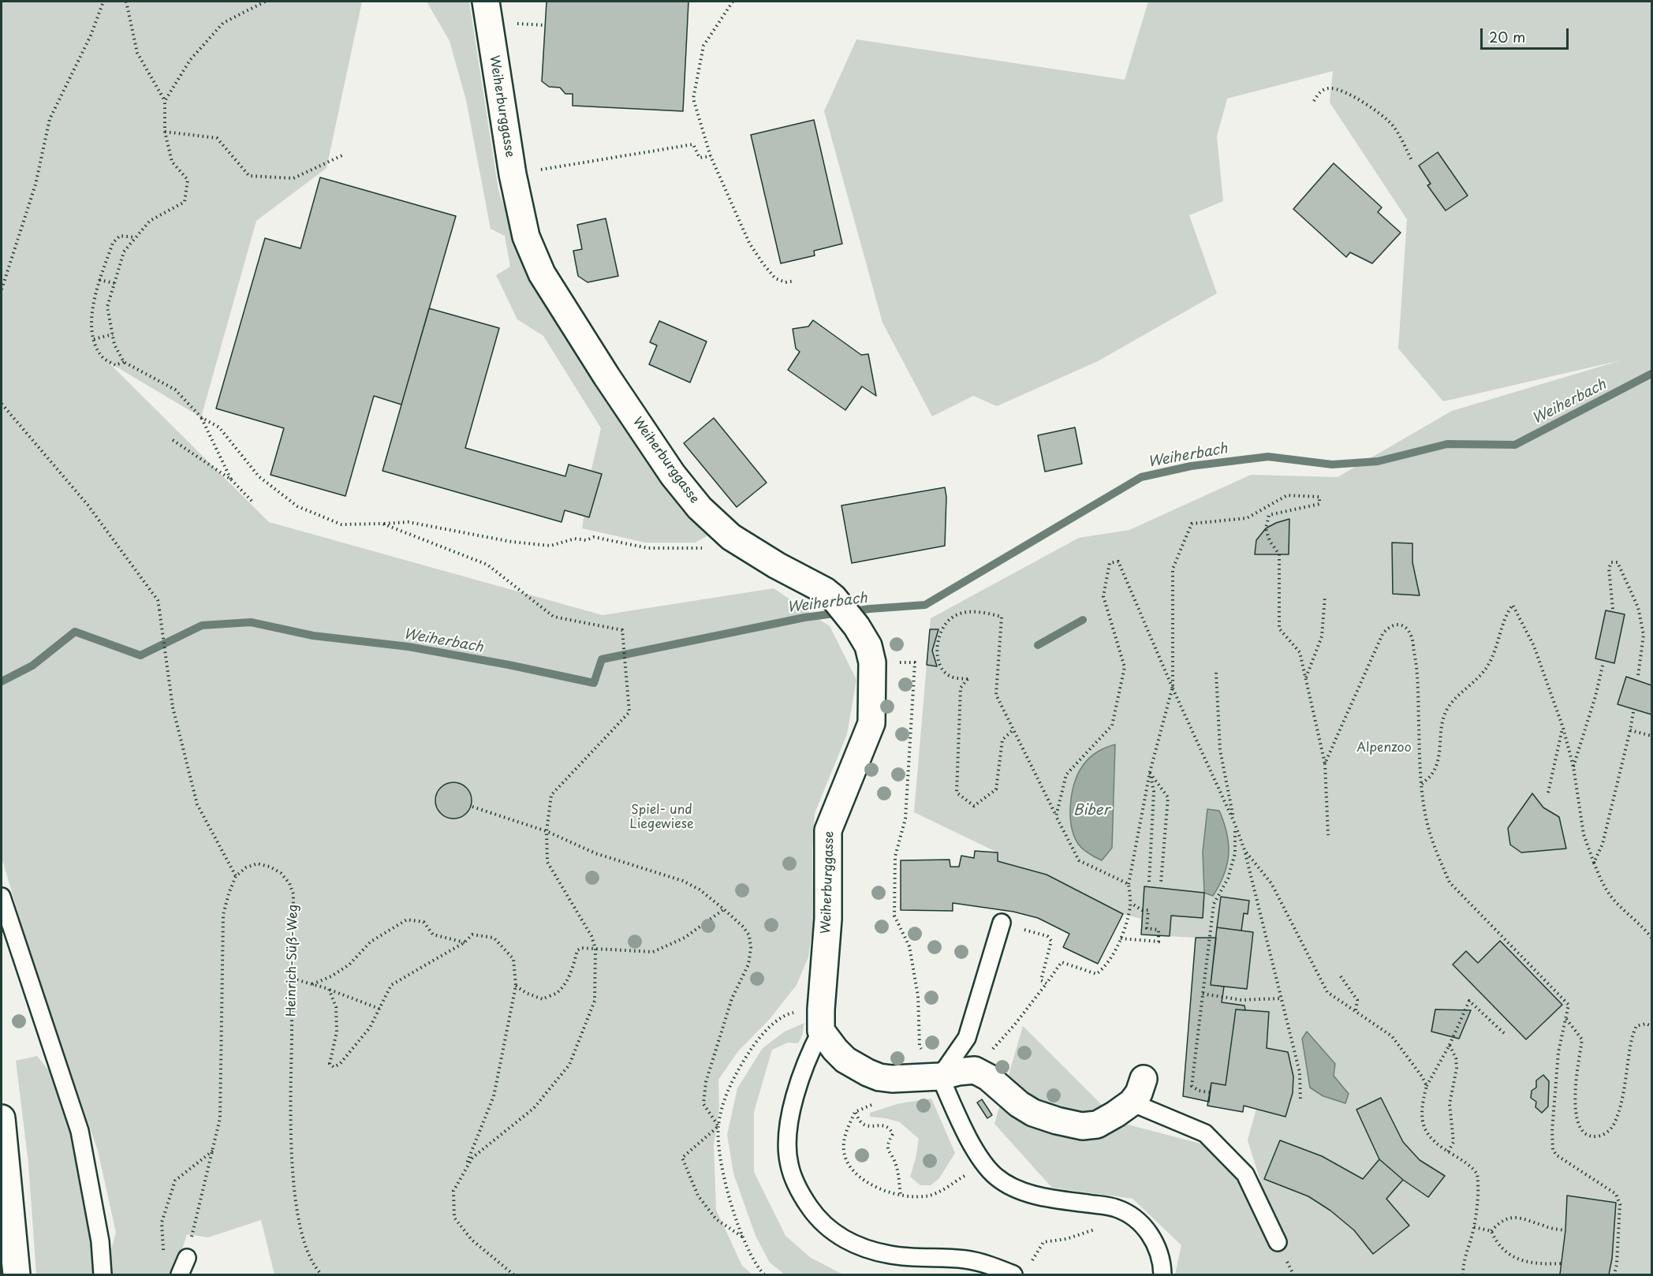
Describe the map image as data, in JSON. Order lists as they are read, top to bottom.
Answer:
{
  "streets": {
    "street": ["Weiherburggasse"],
    "path": ["Heinrich-Süß-Weg"]
  },
  "water": ["Weiherbach", "Biber"],
  "parks": ["Alpenzoo", "Spiel- und Liegewiese"],
  "scale_bar": "20 m"
}
